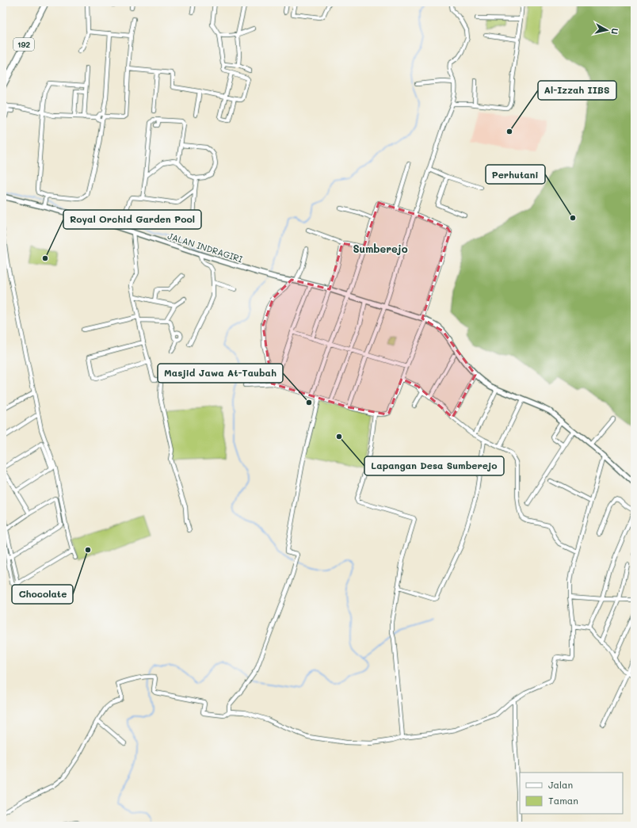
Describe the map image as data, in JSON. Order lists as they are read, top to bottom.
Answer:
{
  "streets": {
    "main road": ["192"],
    "street": ["JALAN INDRAGIRI"]
  },
  "districts": ["Sumberejo"],
  "places": [
    "Al-Izzah IIBS",
    "Perhutani",
    "Royal Orchid Garden Pool",
    "Masjid Jawa At-Taubah",
    "Lapangan Desa Sumberejo",
    "Chocolate"
  ],
  "legend": ["Jalan", "Taman"],
  "north": "right"
}
